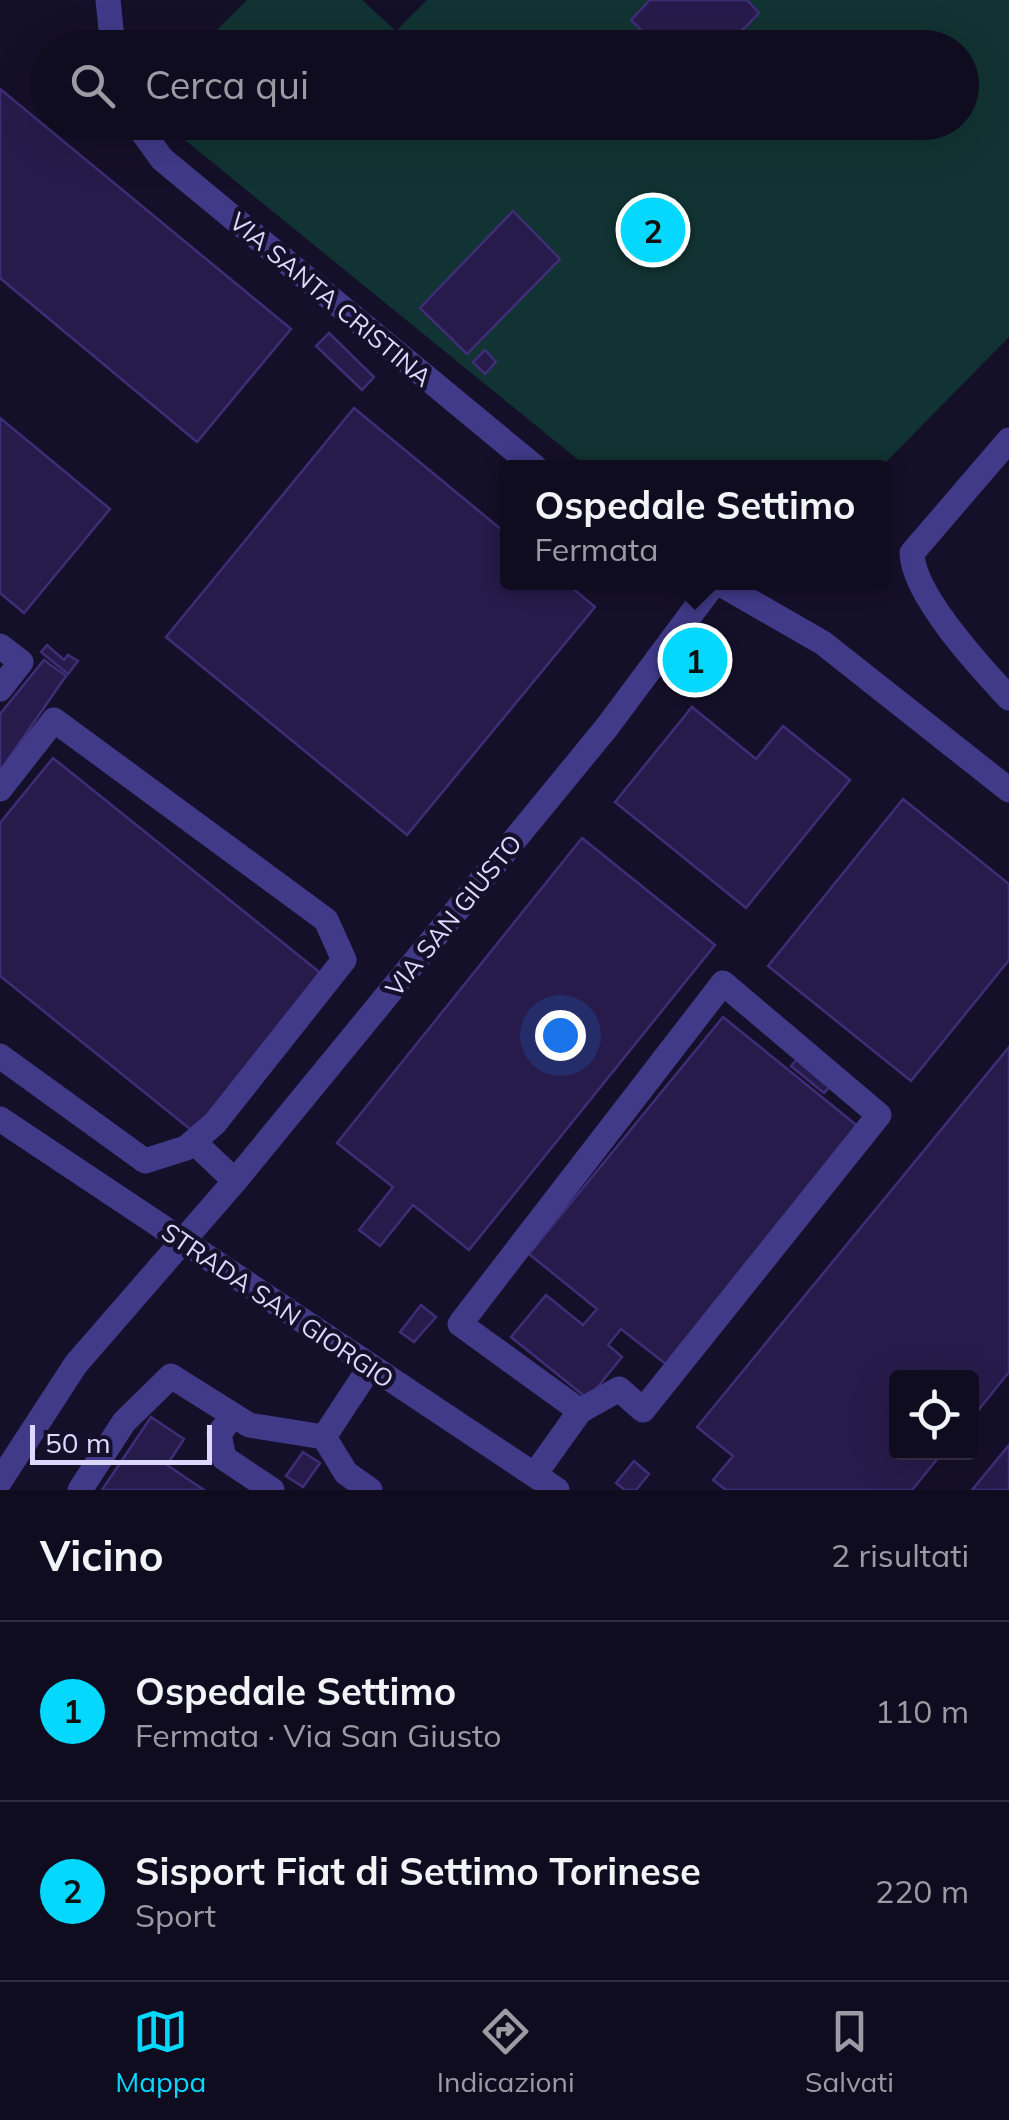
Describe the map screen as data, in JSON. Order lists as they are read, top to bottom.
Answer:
{
  "streets": {
    "street": ["VIA SANTA CRISTINA", "VIA SAN GIUSTO", "STRADA SAN GIORGIO"]
  },
  "crossings": [
    ["VIA SAN GIUSTO", "STRADA SAN GIORGIO"]
  ],
  "scale_bar": "50 m",
  "page": {
    "search": "Cerca qui",
    "pins": ["2", "1"],
    "popup": ["Ospedale Settimo", "Fermata"],
    "scale": "50 m",
    "heading": ["Vicino", "2 risultati"],
    "list": [
      {
        "mark": "1",
        "name": "Ospedale Settimo",
        "note": "Fermata · Via San Giusto",
        "value": "110 m"
      },
      {
        "mark": "2",
        "name": "Sisport Fiat di Settimo Torinese",
        "note": "Sport",
        "value": "220 m"
      }
    ],
    "nav": ["Mappa", "Indicazioni", "Salvati"]
  }
}
